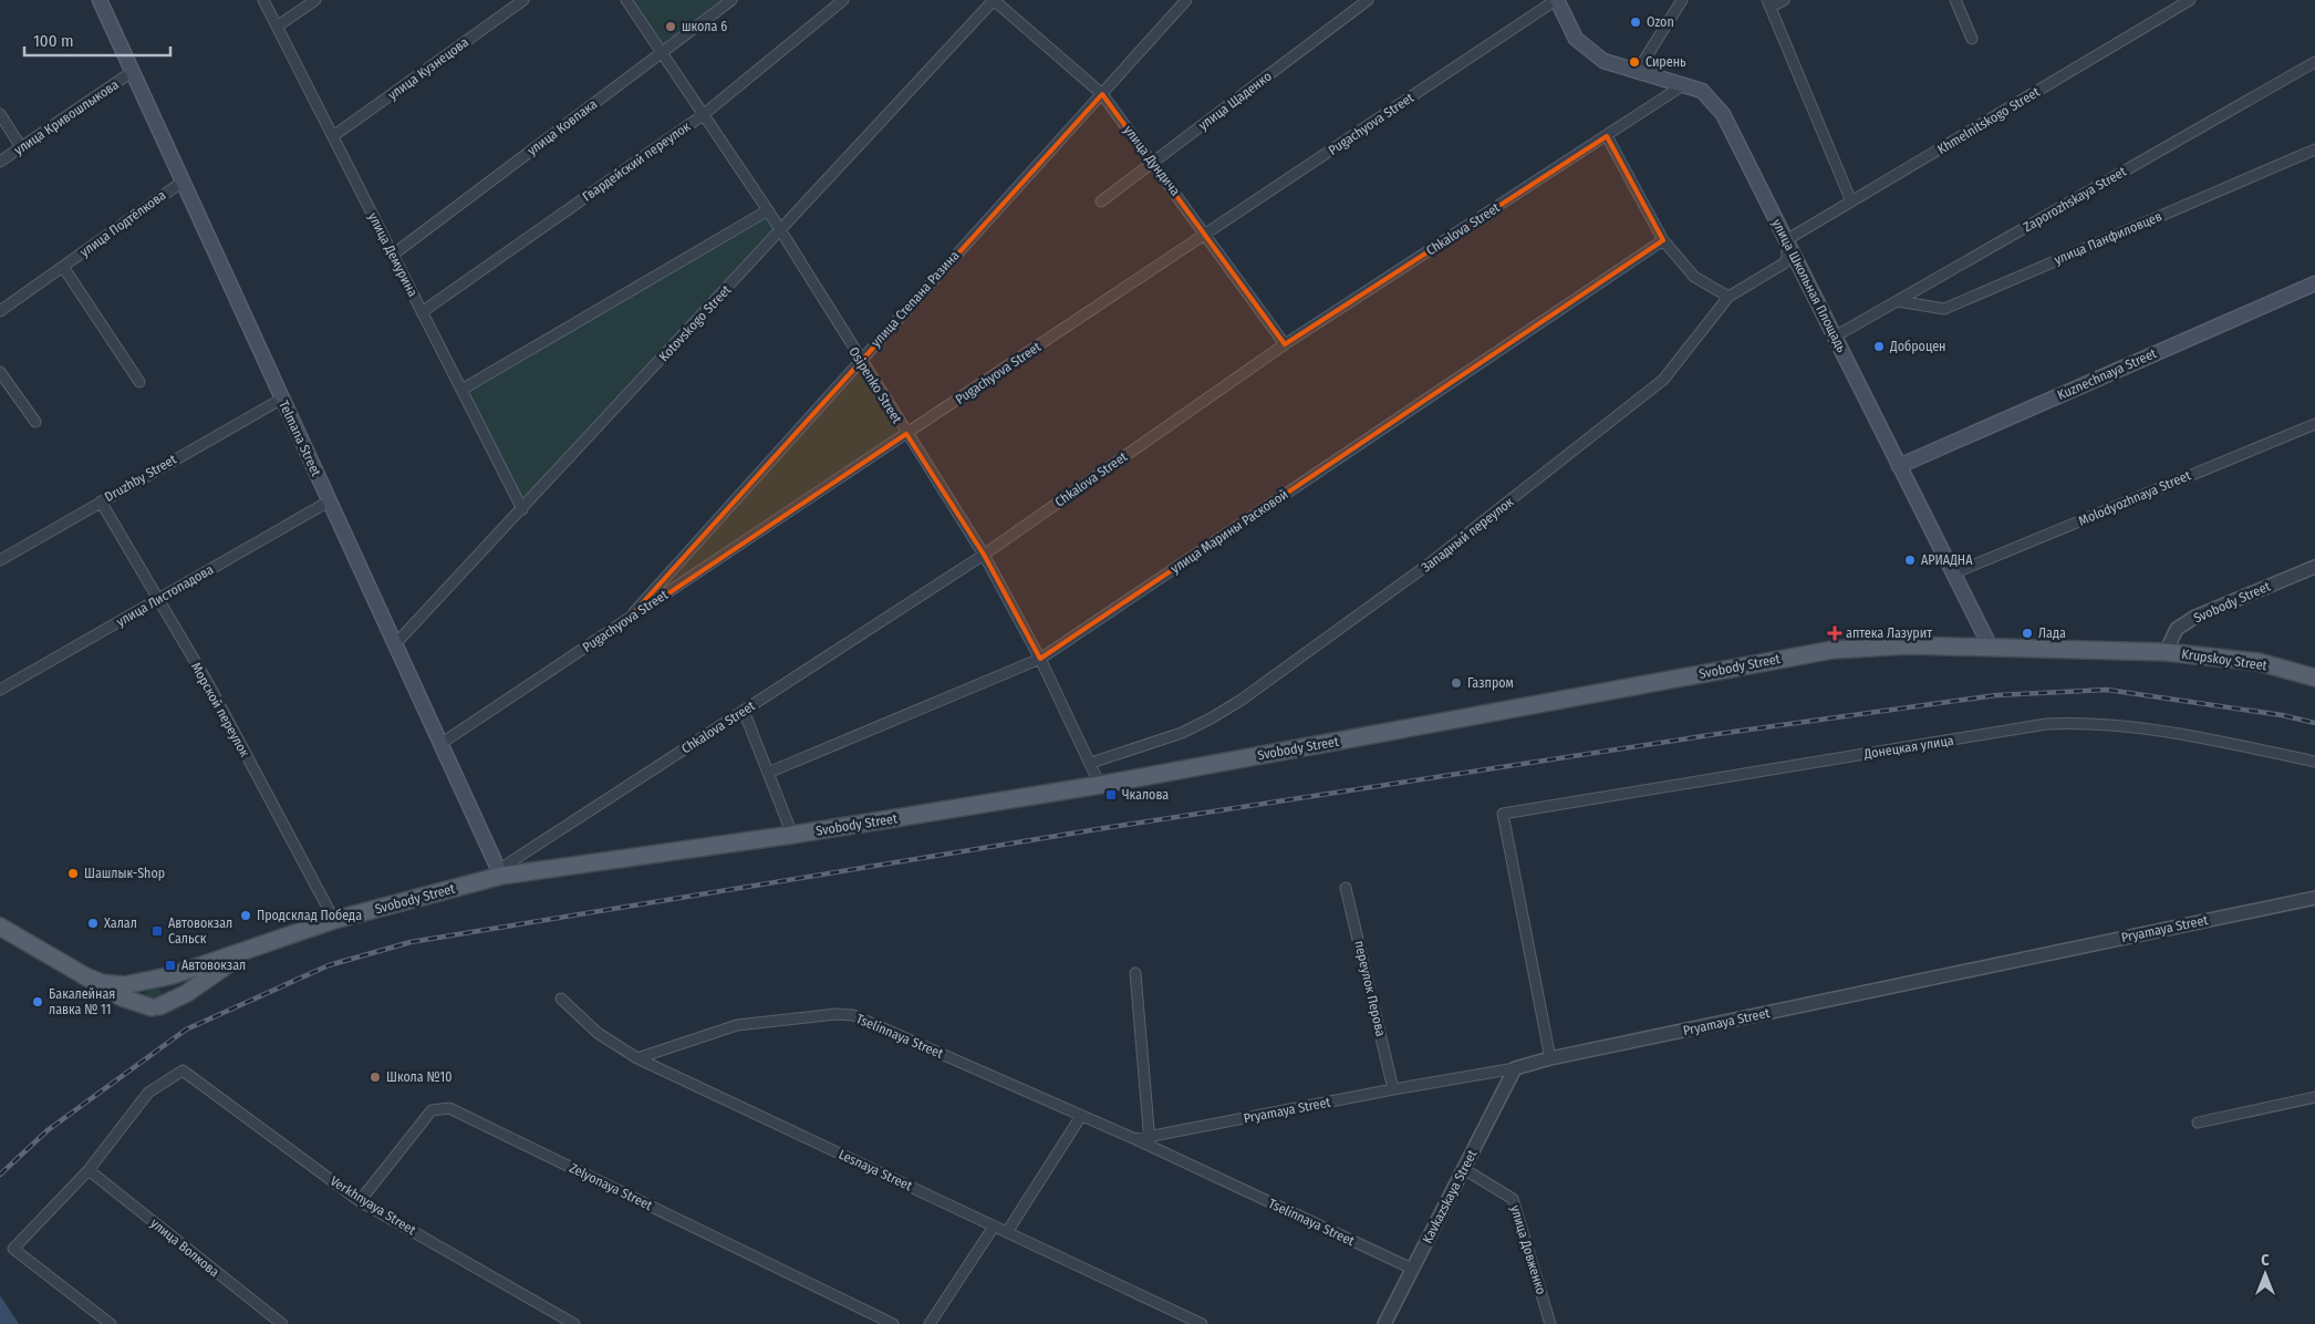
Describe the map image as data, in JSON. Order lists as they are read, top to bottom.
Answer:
{
  "streets": {
    "main road": [
      "улица Школьная Площадь",
      "Kuznechnaya Street",
      "Telmana Street",
      "Svobody Street",
      "Krupskoy Street"
    ],
    "street": [
      "улица Кузнецова",
      "улица Щаденко",
      "улица Кривошлыкова",
      "Khmelnitskogo Street",
      "Pugachyova Street",
      "улица Ковпака",
      "улица Дундича",
      "Гвардейский переулок",
      "Zaporozhskaya Street",
      "улица Подтёлкова",
      "Chkalova Street",
      "улица Панфиловцев",
      "улица Демурина",
      "улица Степана Разина",
      "Kotovskogo Street",
      "Osipenko Street",
      "Druzhby Street",
      "Molodyozhnaya Street",
      "улица Марины Расковой",
      "Западный переулок",
      "улица Листопадова",
      "Морской переулок",
      "Донецкая улица",
      "Pryamaya Street",
      "переулок Перова",
      "Tselinnaya Street",
      "Lesnaya Street",
      "Zelyonaya Street",
      "Kavkazskaya Street",
      "Verkhnyaya Street",
      "улица Волкова",
      "улица Довженко"
    ]
  },
  "crossings": [
    ["улица Кузнецова", "улица Демурина"],
    ["улица Щаденко", "улица Дундича"],
    ["улица Кривошлыкова", "Telmana Street"],
    ["Khmelnitskogo Street", "улица Школьная Площадь"],
    ["Khmelnitskogo Street", "Западный переулок"],
    ["Pugachyova Street", "улица Дундича"],
    ["Pugachyova Street", "улица Школьная Площадь"],
    ["Pugachyova Street", "улица Степана Разина"],
    ["Pugachyova Street", "Osipenko Street"],
    ["Pugachyova Street", "Telmana Street"],
    ["улица Ковпака", "улица Демурина"],
    ["улица Ковпака", "Osipenko Street"],
    ["улица Дундича", "Chkalova Street"],
    ["улица Дундича", "улица Степана Разина"],
    ["улица Дундича", "Kotovskogo Street"],
    ["Гвардейский переулок", "улица Демурина"],
    ["Гвардейский переулок", "Osipenko Street"],
    ["Zaporozhskaya Street", "улица Панфиловцев"],
    ["Zaporozhskaya Street", "улица Школьная Площадь"],
    ["улица Подтёлкова", "Telmana Street"],
    ["Chkalova Street", "улица Школьная Площадь"],
    ["Chkalova Street", "Osipenko Street"],
    ["Chkalova Street", "Telmana Street"],
    ["Chkalova Street", "Svobody Street"],
    ["улица Демурина", "Kotovskogo Street"],
    ["улица Школьная Площадь", "Kuznechnaya Street"],
    ["улица Школьная Площадь", "Molodyozhnaya Street"],
    ["улица Школьная Площадь", "Западный переулок"],
    ["улица Школьная Площадь", "Svobody Street"],
    ["улица Степана Разина", "Osipenko Street"],
    ["Kotovskogo Street", "Osipenko Street"],
    ["Kotovskogo Street", "Telmana Street"],
    ["Osipenko Street", "улица Марины Расковой"],
    ["Osipenko Street", "Западный переулок"],
    ["Osipenko Street", "Svobody Street"],
    ["Telmana Street", "Druzhby Street"],
    ["Telmana Street", "улица Листопадова"],
    ["Telmana Street", "Svobody Street"],
    ["Druzhby Street", "Морской переулок"],
    ["улица Листопадова", "Морской переулок"],
    ["Svobody Street", "Krupskoy Street"],
    ["Svobody Street", "Морской переулок"],
    ["Донецкая улица", "Pryamaya Street"],
    ["Pryamaya Street", "переулок Перова"],
    ["Pryamaya Street", "Tselinnaya Street"],
    ["Pryamaya Street", "Kavkazskaya Street"],
    ["Tselinnaya Street", "Lesnaya Street"],
    ["Tselinnaya Street", "Kavkazskaya Street"],
    ["Zelyonaya Street", "Verkhnyaya Street"],
    ["Kavkazskaya Street", "улица Довженко"],
    ["Verkhnyaya Street", "улица Волкова"]
  ],
  "places": {
    "other": [
      "Ozon",
      "школа 6",
      "Сирень",
      "Доброцен",
      "АРИАДНА",
      "Лада",
      "Газпром",
      "Шашлык-Shop",
      "Продсклад Победа",
      "Халал",
      "Бакалейная лавка № 11",
      "Школа №10"
    ],
    "health": ["аптека Лазурит"],
    "transit": ["Чкалова", "Автовокзал Сальск", "Автовокзал"]
  },
  "scale_bar": "100 m",
  "north": "top"
}
